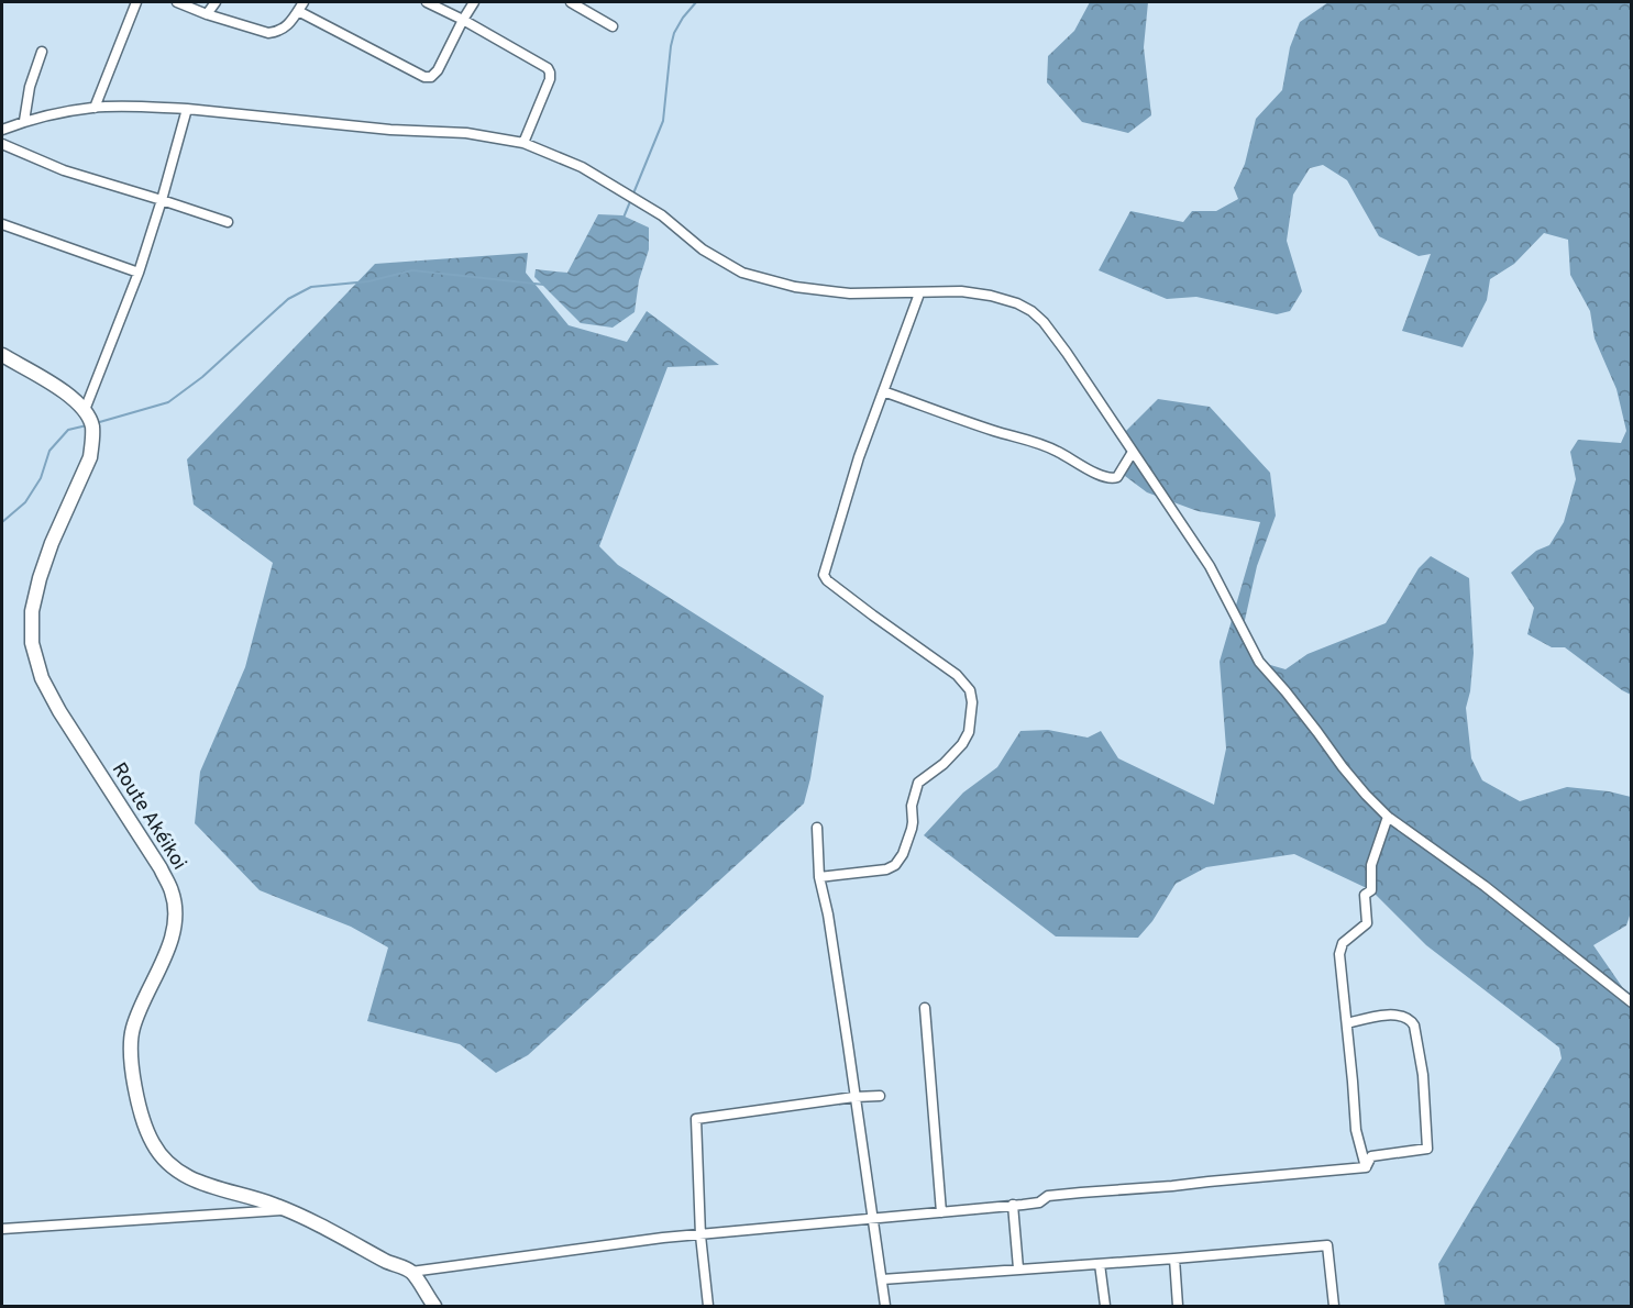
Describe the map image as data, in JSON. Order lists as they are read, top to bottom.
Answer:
{
  "streets": {
    "street": ["Route Akéikoi"]
  }
}
